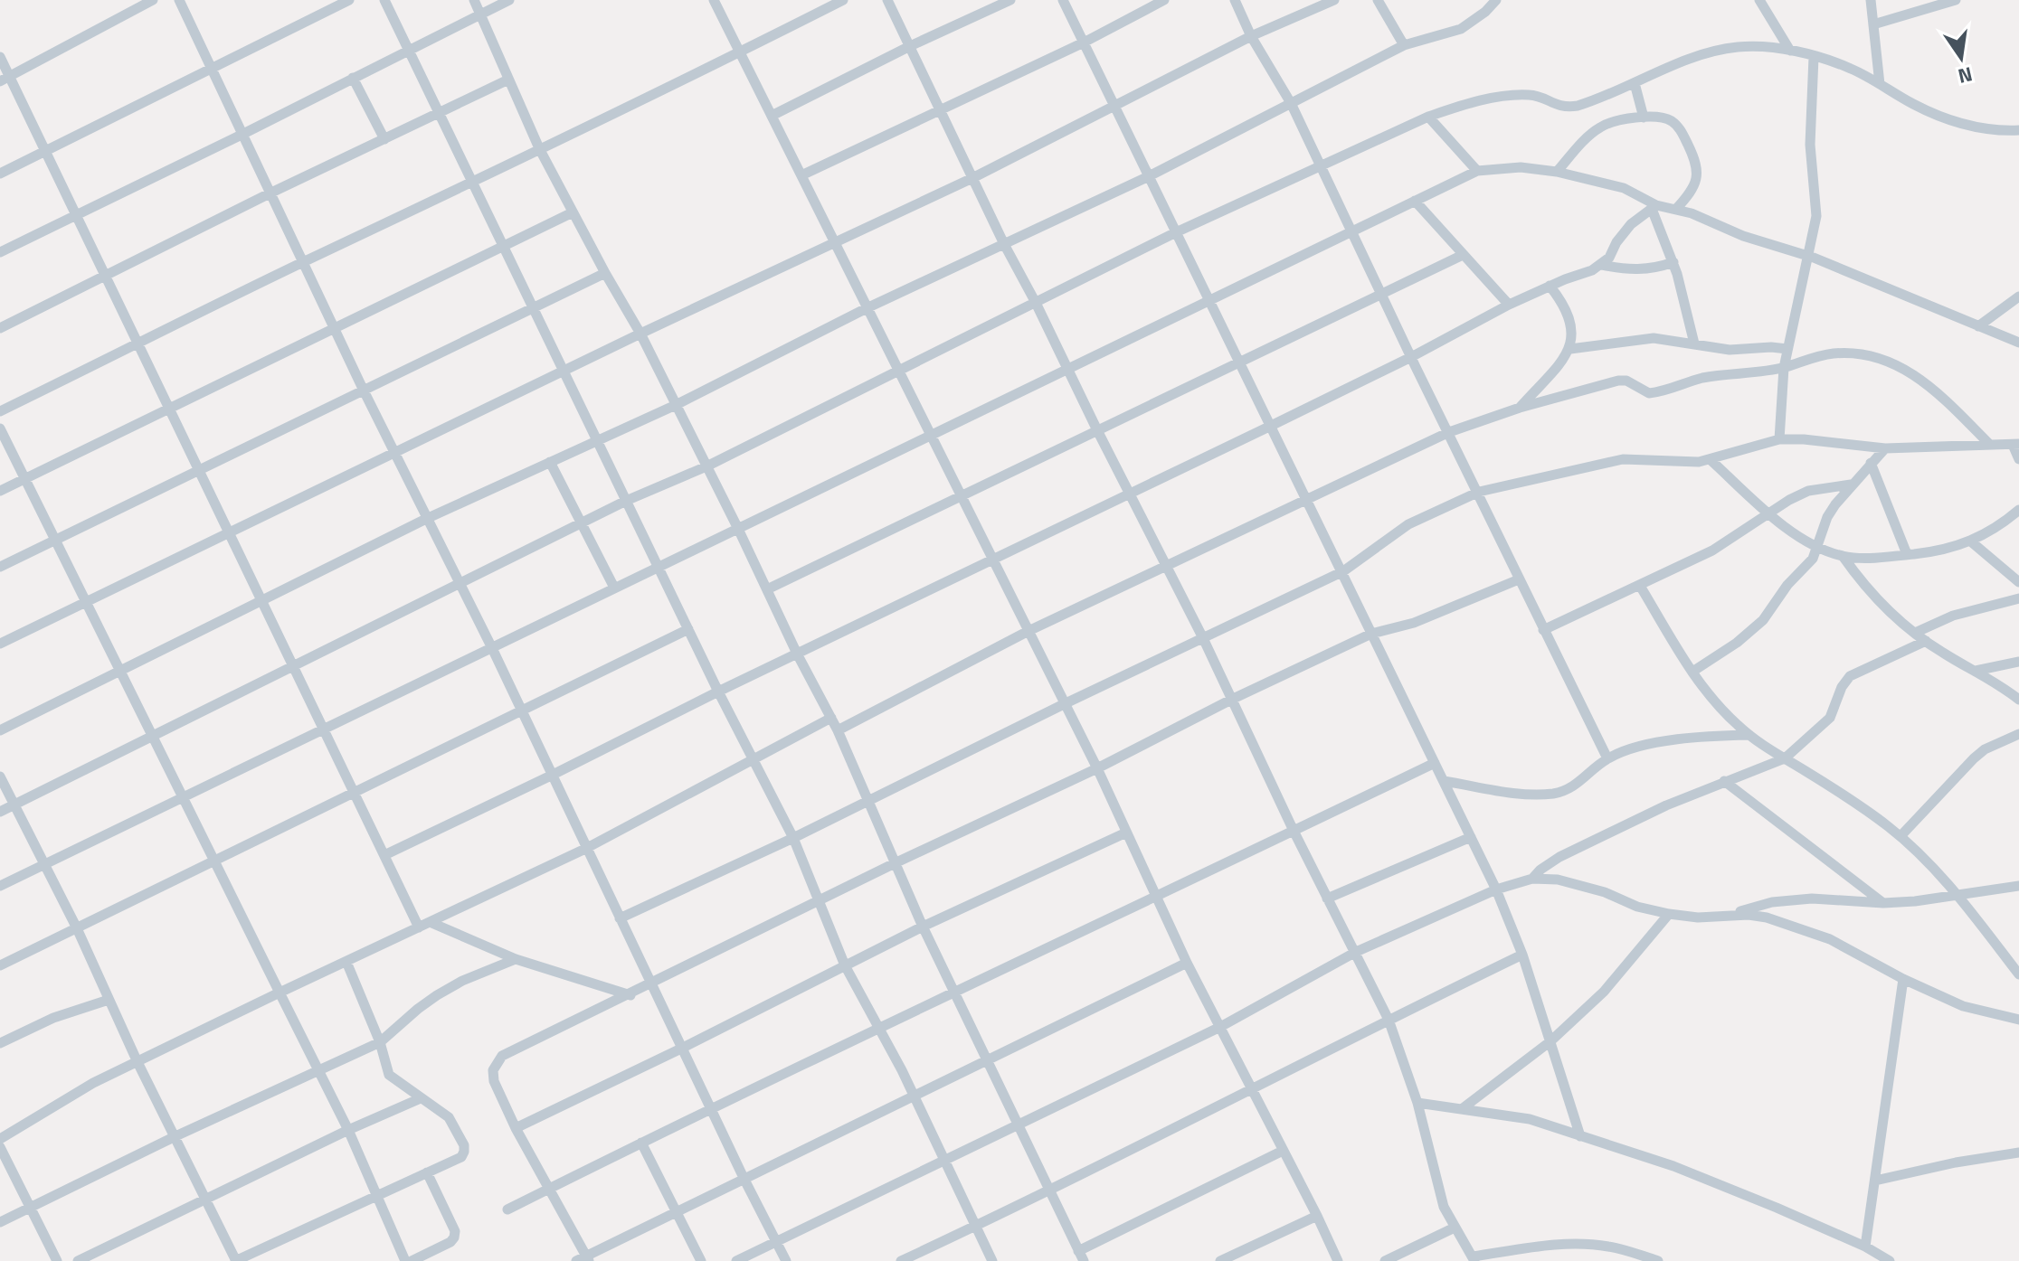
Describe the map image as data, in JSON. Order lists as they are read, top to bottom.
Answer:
{
  "north": "bottom"
}
